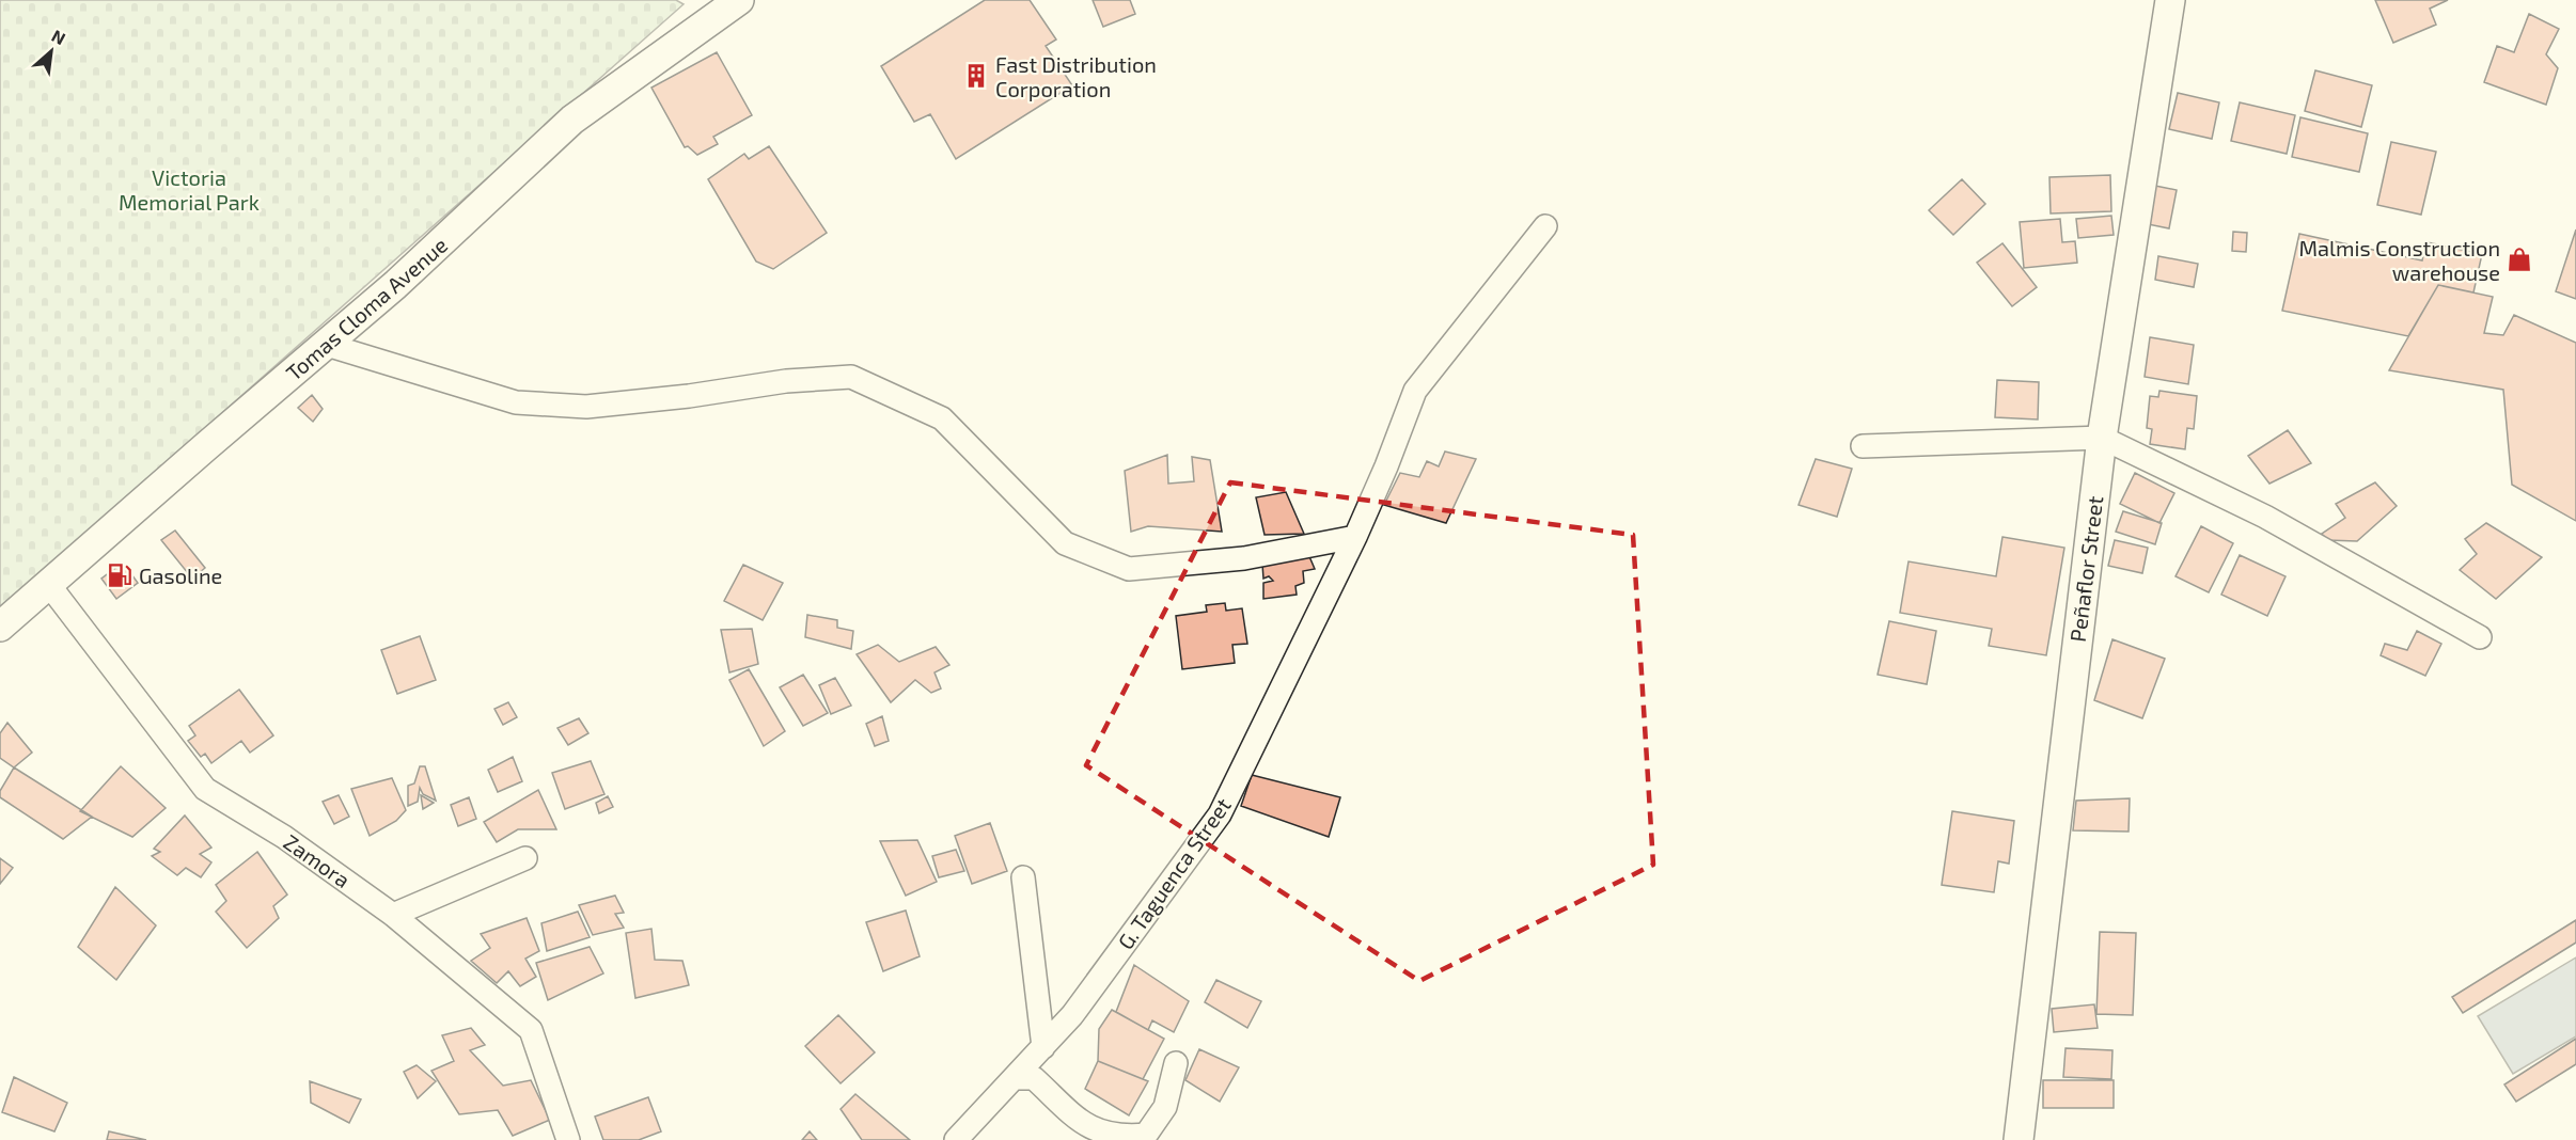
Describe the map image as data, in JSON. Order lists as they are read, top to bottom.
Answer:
{
  "streets": {
    "main road": ["Tomas Cloma Avenue", "Peñaflor Street"],
    "street": ["Zamora", "G. Taguenca Street"]
  },
  "crossings": [
    ["Tomas Cloma Avenue", "Zamora"]
  ],
  "parks": ["Victoria Memorial Park"],
  "places": {
    "building": ["Fast Distribution Corporation"],
    "shop": ["Malmis Construction warehouse"],
    "fuel station": ["Gasoline"]
  },
  "north": "top right"
}
